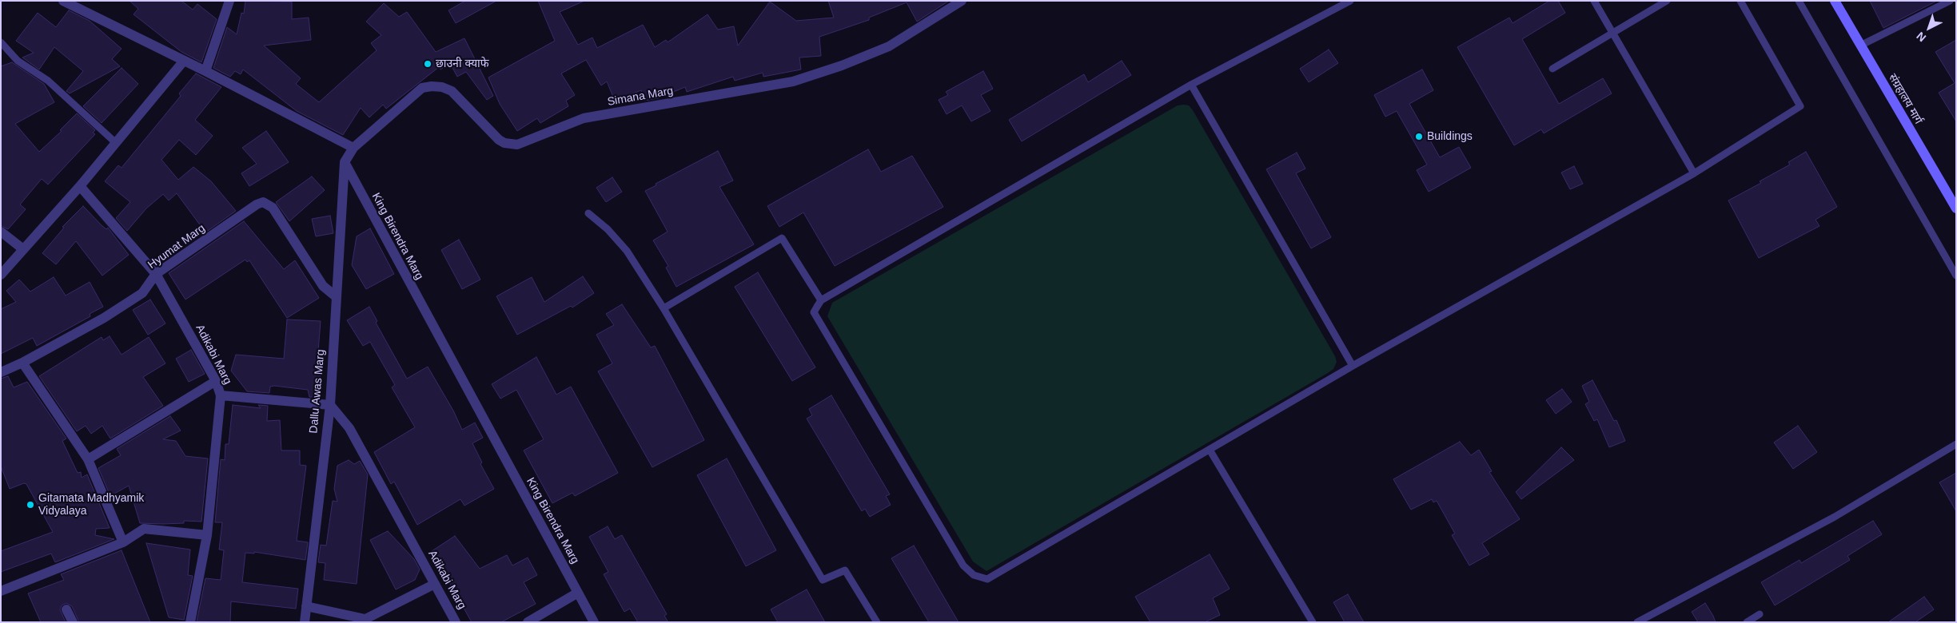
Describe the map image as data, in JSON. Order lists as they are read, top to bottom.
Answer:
{
  "streets": {
    "main road": ["संग्रहालय मार्ग"],
    "street": [
      "Simana Marg",
      "King Birendra Marg",
      "Hyumat Marg",
      "Adikabi Marg",
      "Dallu Awas Marg"
    ]
  },
  "crossings": [
    ["King Birendra Marg", "Dallu Awas Marg"],
    ["Hyumat Marg", "Adikabi Marg"],
    ["Hyumat Marg", "Dallu Awas Marg"],
    ["Adikabi Marg", "Dallu Awas Marg"]
  ],
  "places": ["छाउनी क्याफे", "Buildings", "Gitamata Madhyamik Vidyalaya"],
  "north": "bottom left"
}
